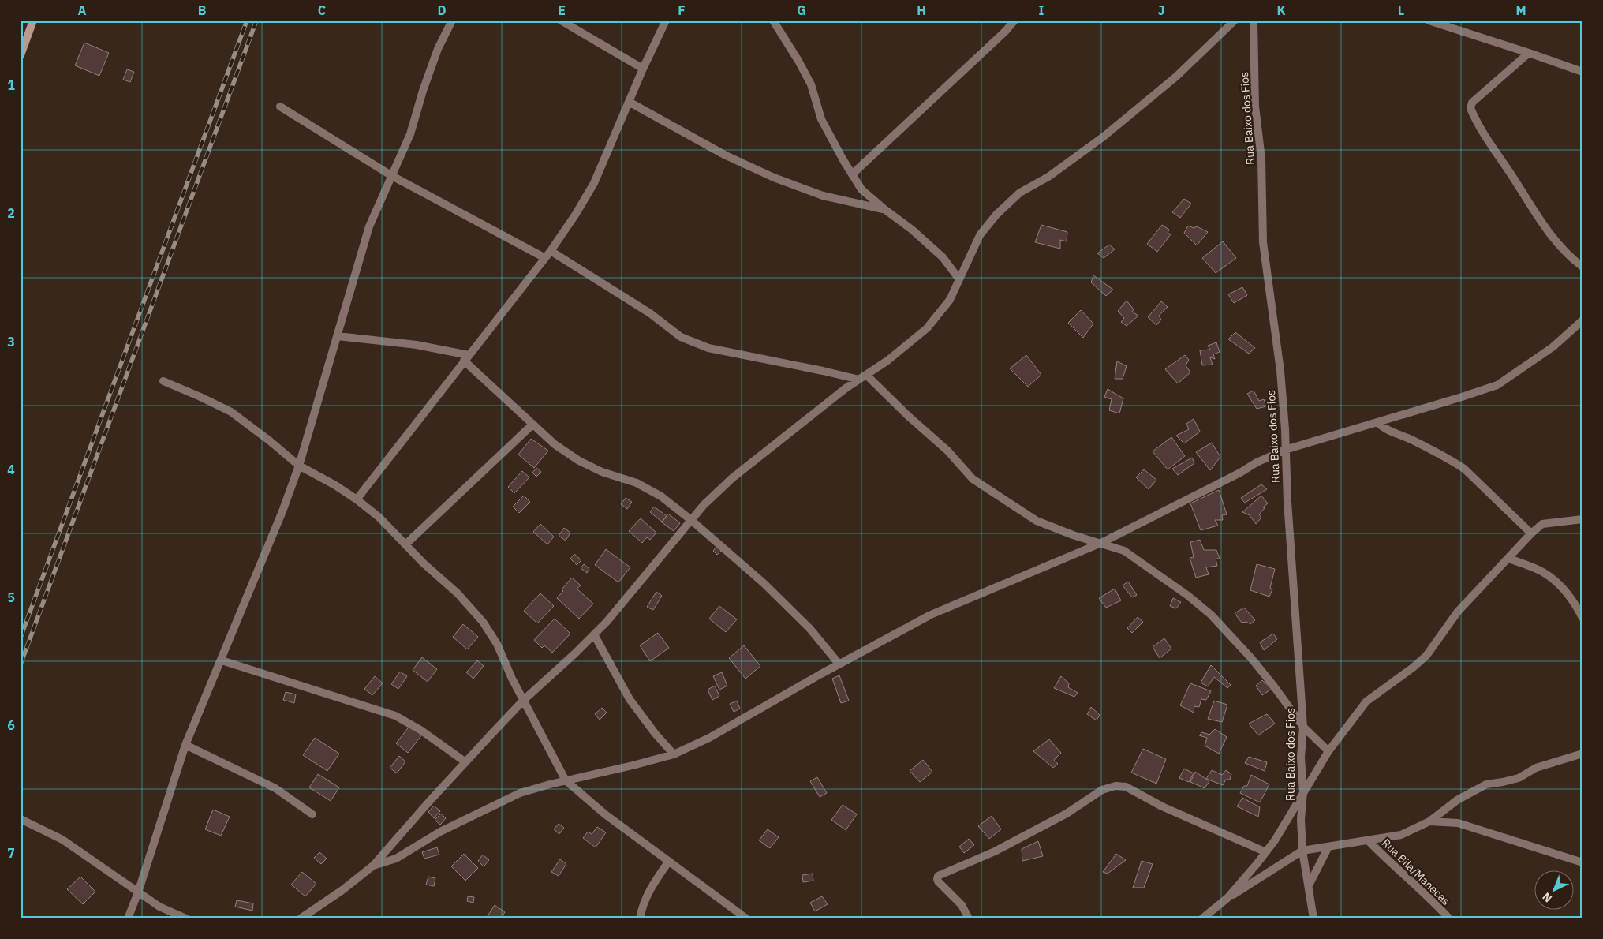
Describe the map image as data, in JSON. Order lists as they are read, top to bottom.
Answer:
{
  "streets": {
    "street": ["Rua Baixo dos Fios", "Rua Bila/Manecas"]
  },
  "north": "bottom left",
  "grid": {
    "columns": [
      "A",
      "B",
      "C",
      "D",
      "E",
      "F",
      "G",
      "H",
      "I",
      "J",
      "K",
      "L",
      "M"
    ],
    "rows": [
      "1",
      "2",
      "3",
      "4",
      "5",
      "6",
      "7"
    ]
  }
}
